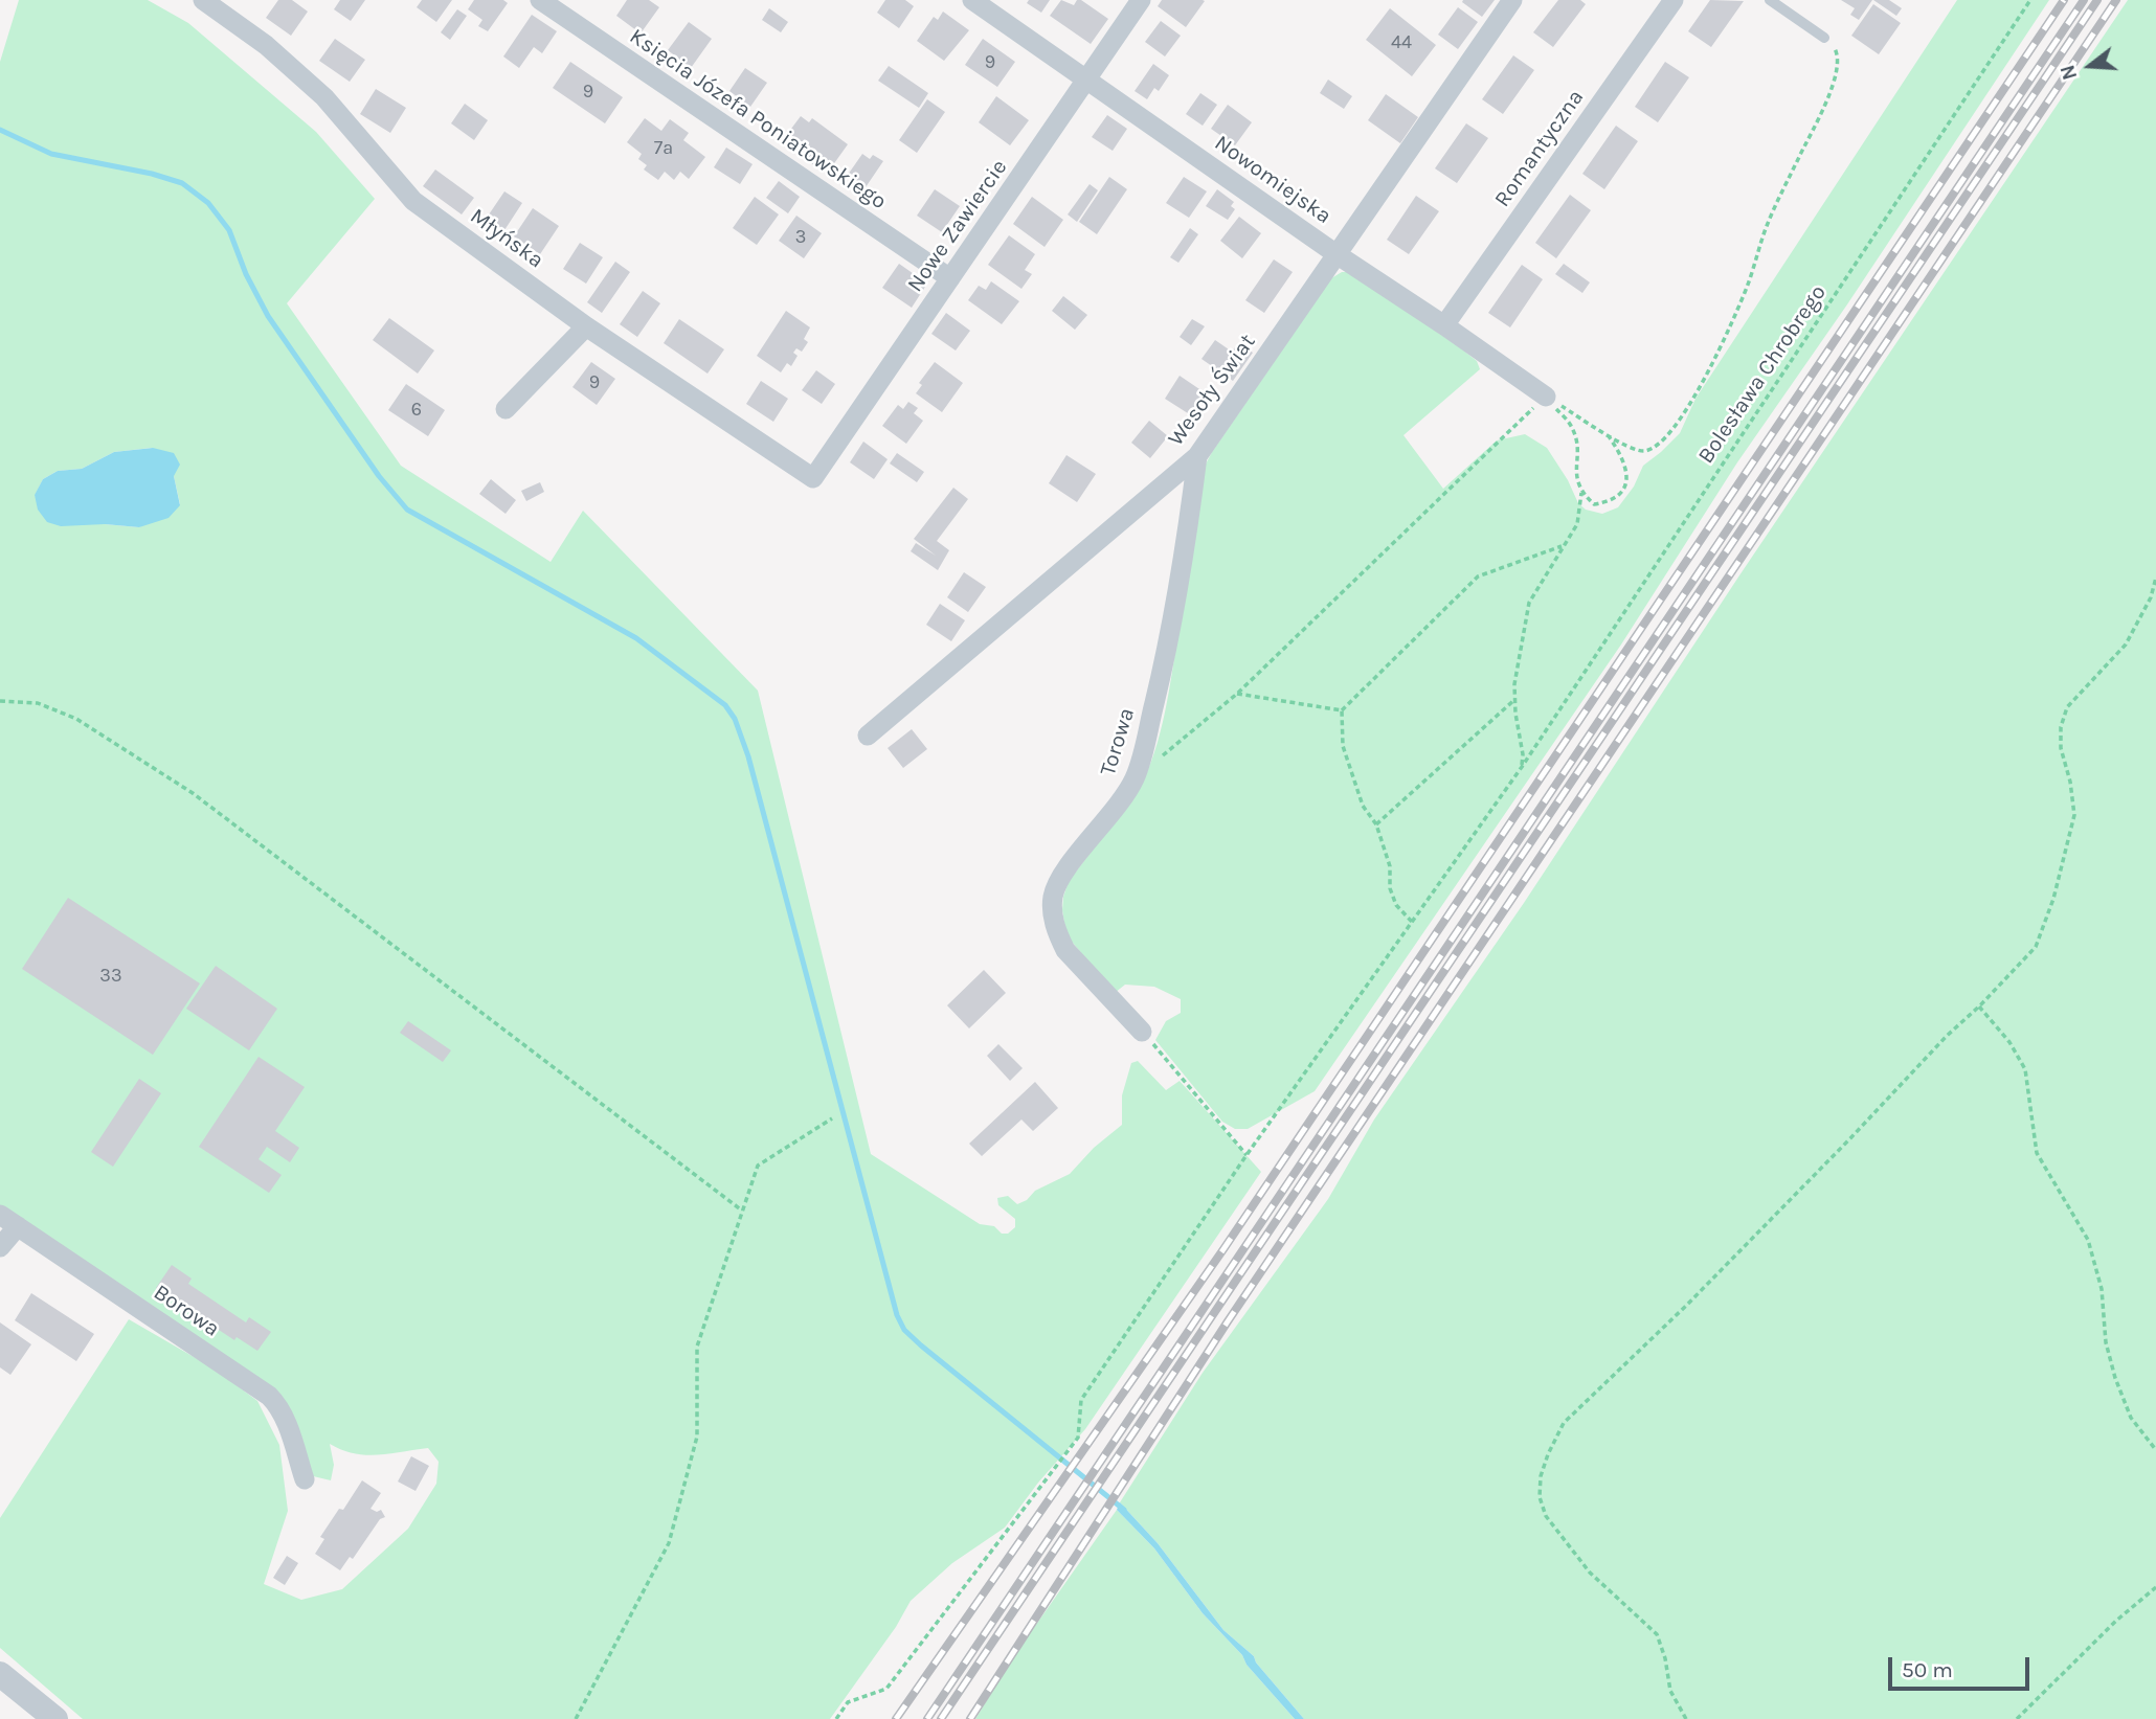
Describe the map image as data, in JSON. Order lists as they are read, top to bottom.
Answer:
{
  "streets": {
    "street": [
      "Księcia Józefa Poniatowskiego",
      "Romantyczna",
      "Nowomiejska",
      "Nowe Zawiercie",
      "Młyńska",
      "Wesoły Świat",
      "Torowa",
      "Borowa"
    ],
    "path": ["Bolesława Chrobrego"]
  },
  "crossings": [
    ["Księcia Józefa Poniatowskiego", "Nowe Zawiercie"],
    ["Romantyczna", "Nowomiejska"],
    ["Nowomiejska", "Nowe Zawiercie"],
    ["Nowomiejska", "Wesoły Świat"],
    ["Nowe Zawiercie", "Młyńska"],
    ["Wesoły Świat", "Torowa"]
  ],
  "house_numbers": [
    "44",
    "9",
    "9",
    "7a",
    "3",
    "9",
    "6",
    "33"
  ],
  "scale_bar": "50 m",
  "north": "left"
}
